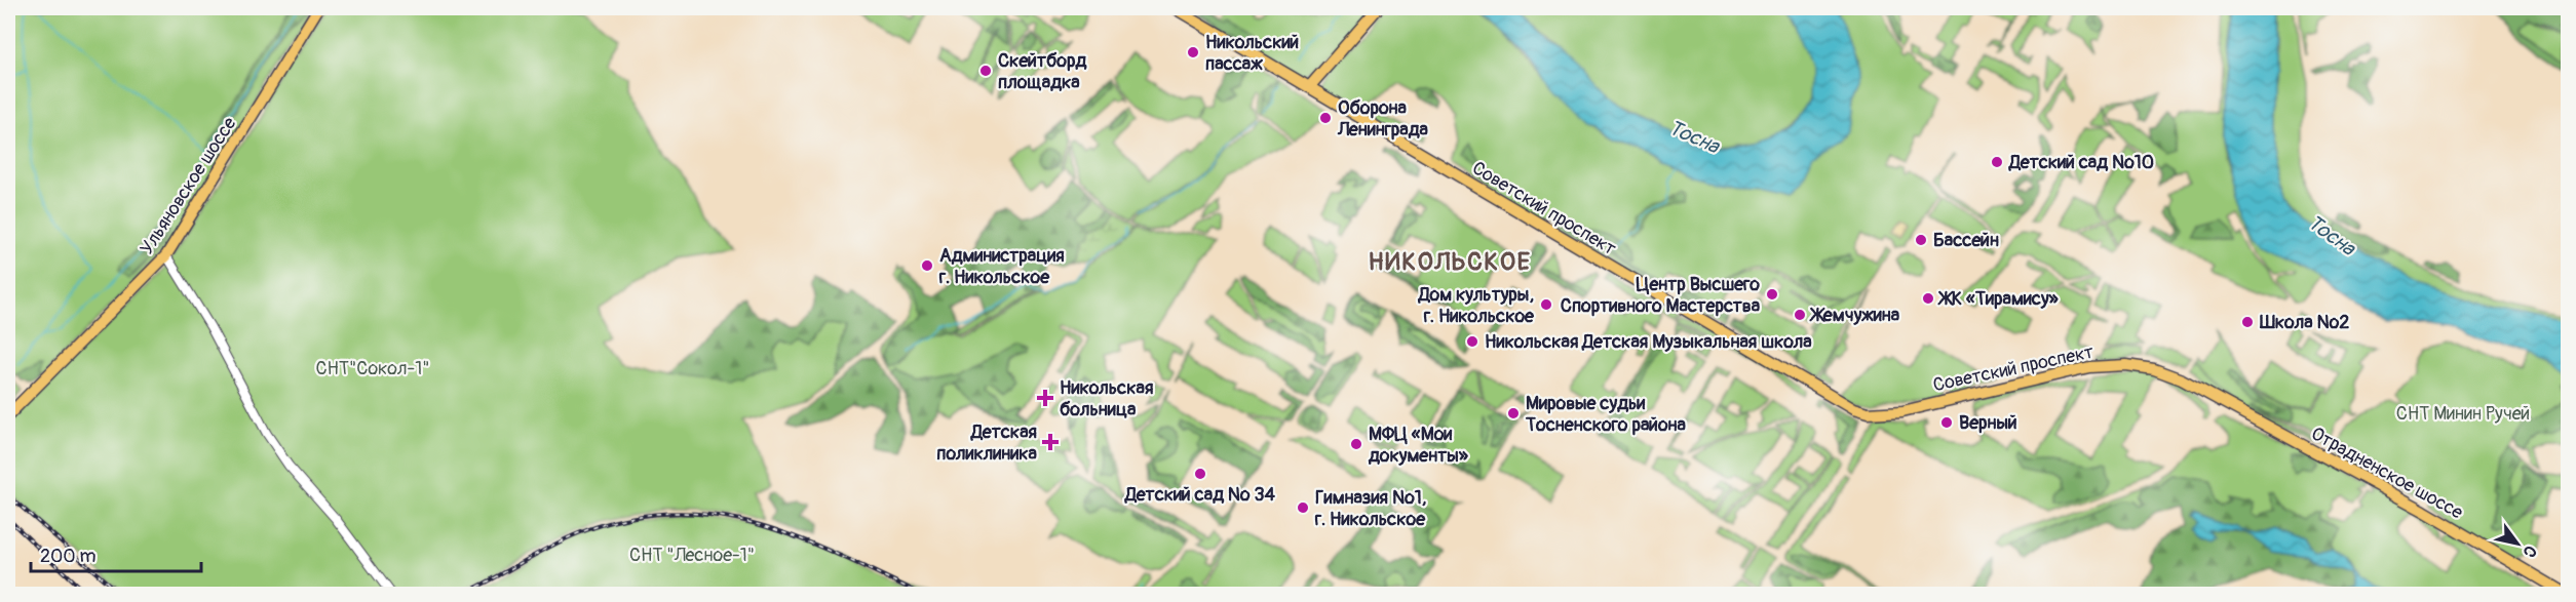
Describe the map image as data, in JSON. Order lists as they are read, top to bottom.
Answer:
{
  "streets": {
    "main road": ["Ульяновское шоссе", "Советский проспект", "Отрадненское шоссе"]
  },
  "crossings": [
    ["Советский проспект", "Отрадненское шоссе"]
  ],
  "districts": ["НИКОЛЬСКОЕ"],
  "water": ["Тосна"],
  "parks": ["СНТ\"Сокол-1\"", "СНТ Минин Ручей", "СНТ \"Лесное-1\""],
  "places": {
    "other": [
      "Никольский пассаж",
      "Скейтборд площадка",
      "Оборона Ленинграда",
      "Детский сад №10",
      "Бассейн",
      "Администрация г. Никольское",
      "Центр Высшего Спортивного Мастерства",
      "ЖК «Тирамису»",
      "Дом культуры, г. Никольское",
      "Жемчужина",
      "Школа №2",
      "Никольская Детская Музыкальная школа",
      "Мировые судьи Тосненского района",
      "Верный",
      "МФЦ «Мои документы»",
      "Детский сад № 34",
      "Гимназия №1, г. Никольское"
    ],
    "health": ["Никольская больница", "Детская поликлиника"]
  },
  "scale_bar": "200 m",
  "north": "bottom right"
}
